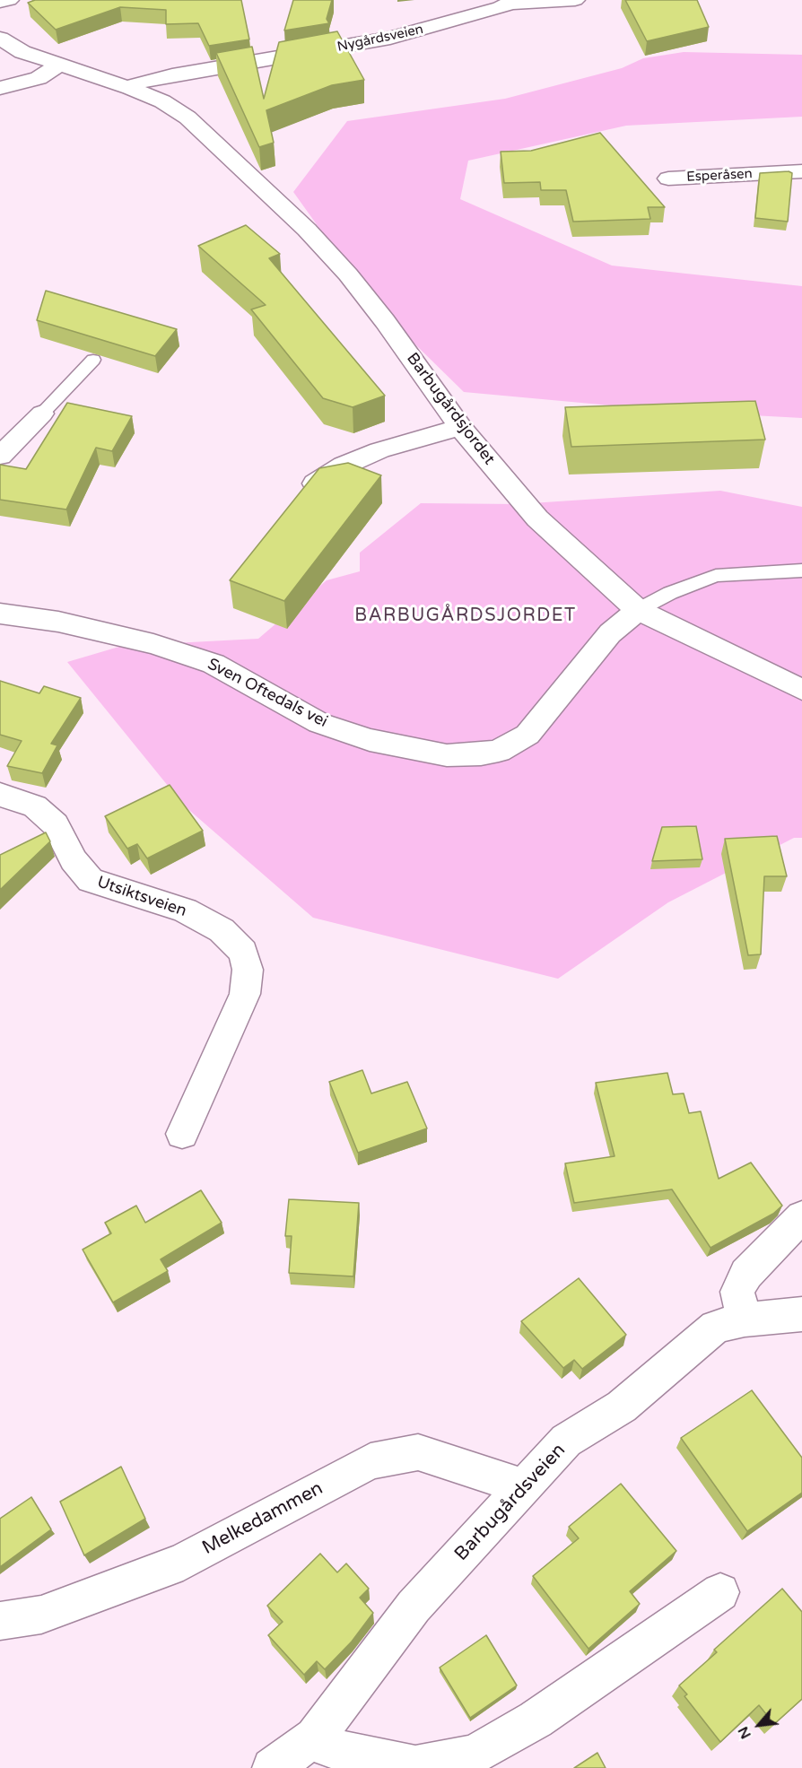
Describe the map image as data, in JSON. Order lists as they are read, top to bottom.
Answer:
{
  "streets": {
    "street": [
      "Nygårdsveien",
      "Esperåsen",
      "Barbugårdsjordet",
      "Sven Oftedals vei",
      "Utsiktsveien",
      "Barbugårdsveien",
      "Melkedammen"
    ]
  },
  "crossings": [
    ["Nygårdsveien", "Barbugårdsjordet"],
    ["Barbugårdsjordet", "Sven Oftedals vei"],
    ["Barbugårdsveien", "Melkedammen"]
  ],
  "districts": ["BARBUGÅRDSJORDET"],
  "north": "bottom left"
}
